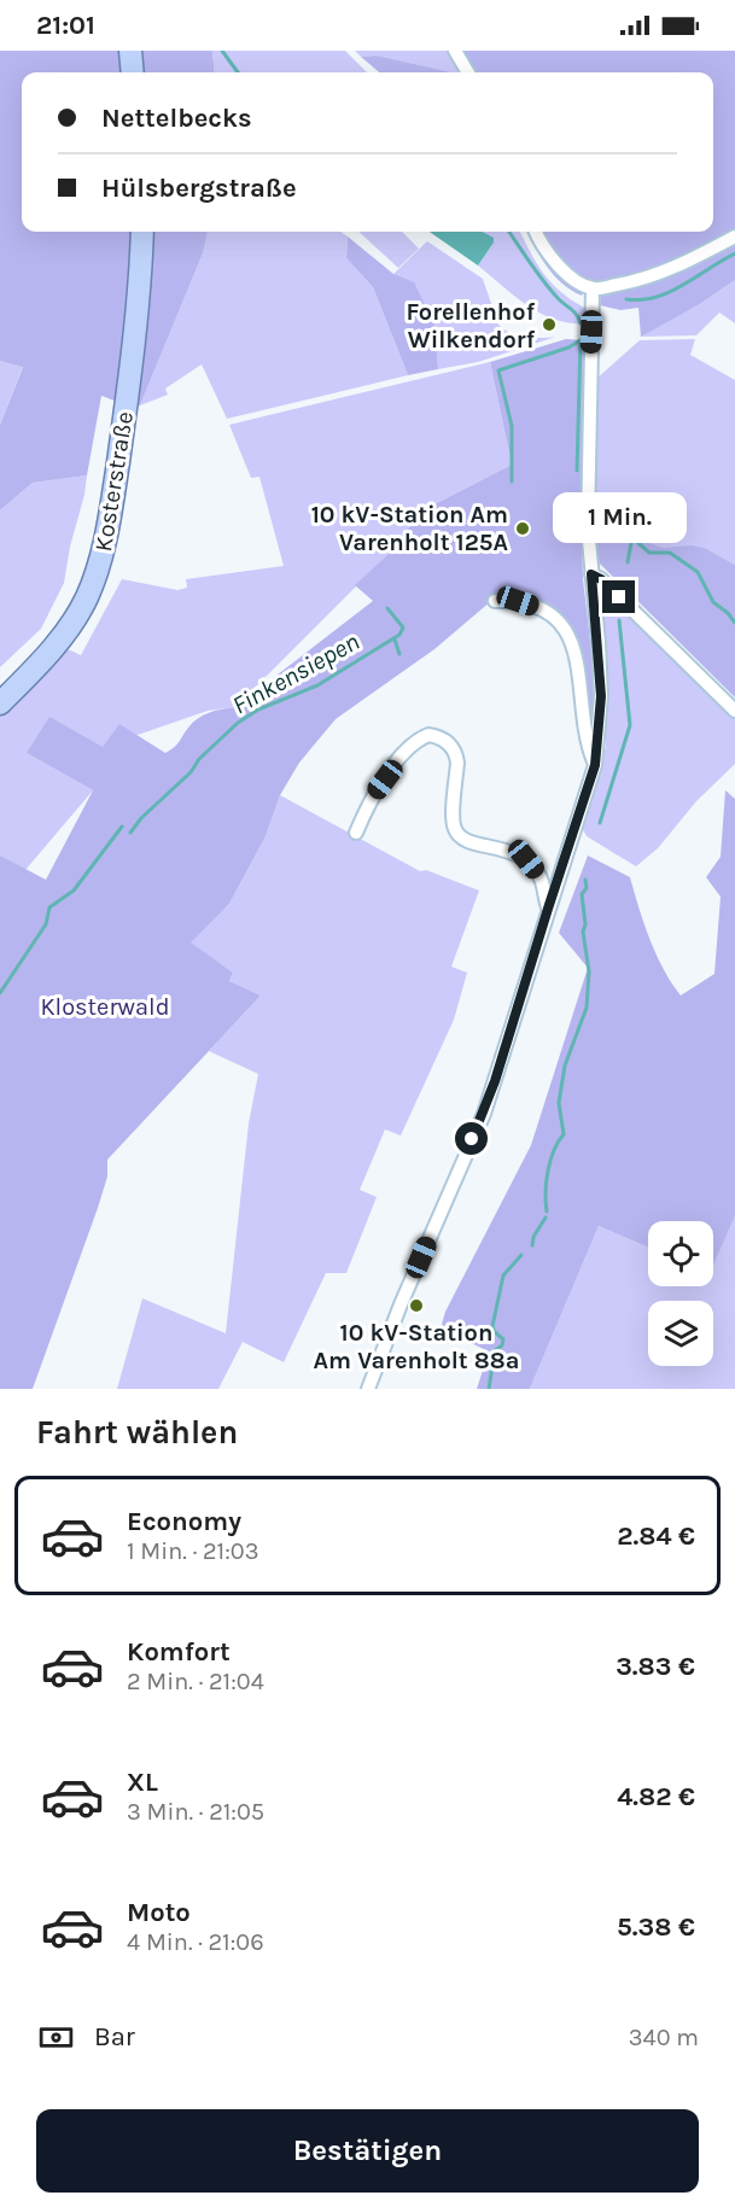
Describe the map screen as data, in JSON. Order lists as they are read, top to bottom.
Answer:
{
  "streets": {
    "main road": ["Kosterstraße"]
  },
  "water": ["Finkensiepen"],
  "parks": ["Klosterwald"],
  "places": ["Forellenhof Wilkendorf", "10 kV-Station Am Varenholt 125A", "10 kV-Station Am Varenholt 88a"],
  "page": {
    "status": "21:01",
    "banner": ["Nettelbecks", "Hülsbergstraße"],
    "bubble": "1 Min.",
    "heading": "Fahrt wählen",
    "list": [
      {
        "name": "Economy",
        "note": "1 Min. · 21:03",
        "value": "2.84 €"
      },
      {
        "name": "Komfort",
        "note": "2 Min. · 21:04",
        "value": "3.83 €"
      },
      {
        "name": "XL",
        "note": "3 Min. · 21:05",
        "value": "4.82 €"
      },
      {
        "name": "Moto",
        "note": "4 Min. · 21:06",
        "value": "5.38 €"
      }
    ],
    "pay": ["Bar", "340 m"],
    "buttons": "Bestätigen"
  }
}
